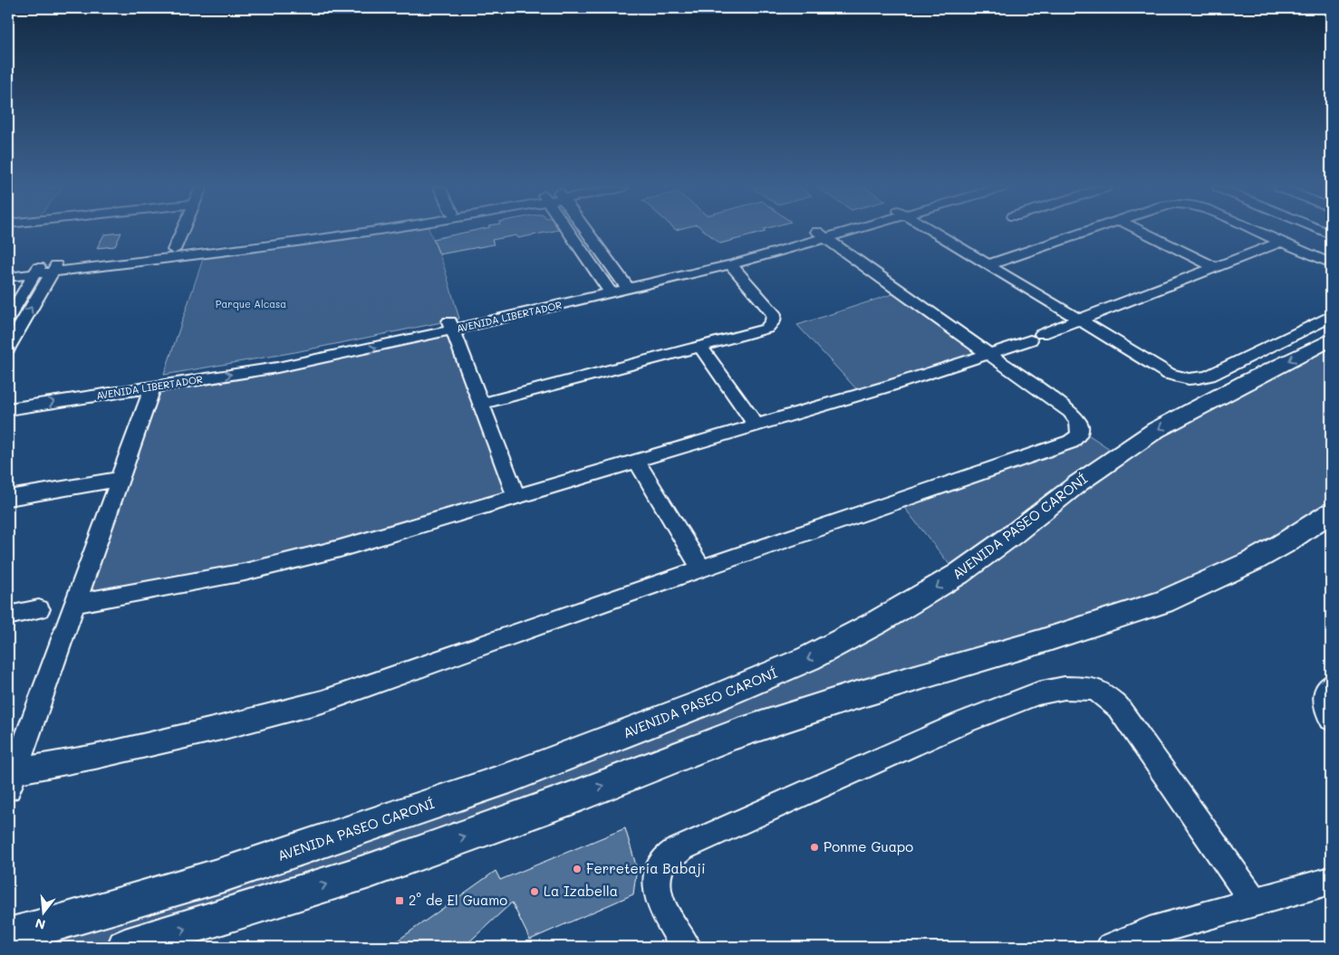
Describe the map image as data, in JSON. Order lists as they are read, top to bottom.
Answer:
{
  "streets": {
    "street": ["AVENIDA LIBERTADOR", "AVENIDA PASEO CARONÍ"]
  },
  "parks": ["Parque Alcasa"],
  "places": {
    "other": ["Ponme Guapo", "Ferretería Babaji", "La Izabella"],
    "transit": ["2° de El Guamo"]
  },
  "north": "bottom"
}
